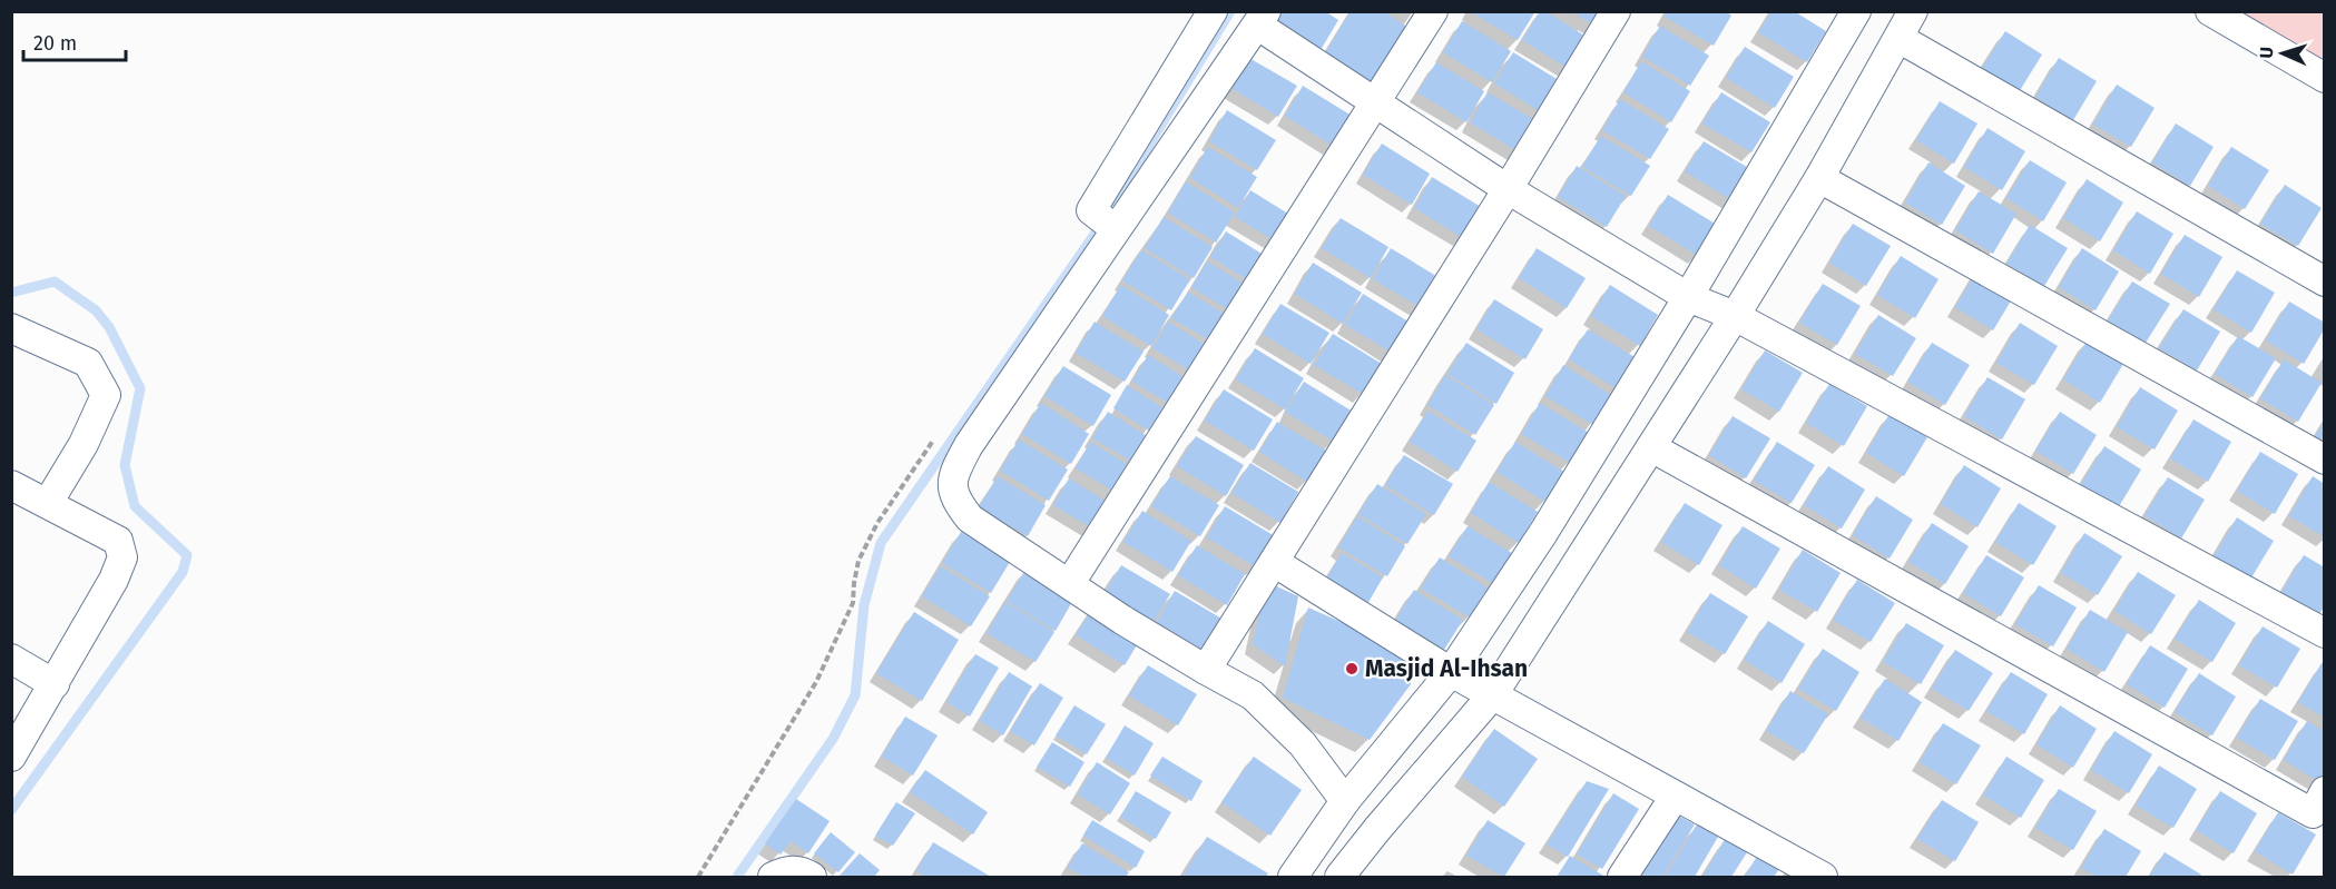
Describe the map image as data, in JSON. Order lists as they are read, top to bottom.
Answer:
{
  "places": ["Masjid Al-Ihsan"],
  "scale_bar": "20 m",
  "north": "left"
}
